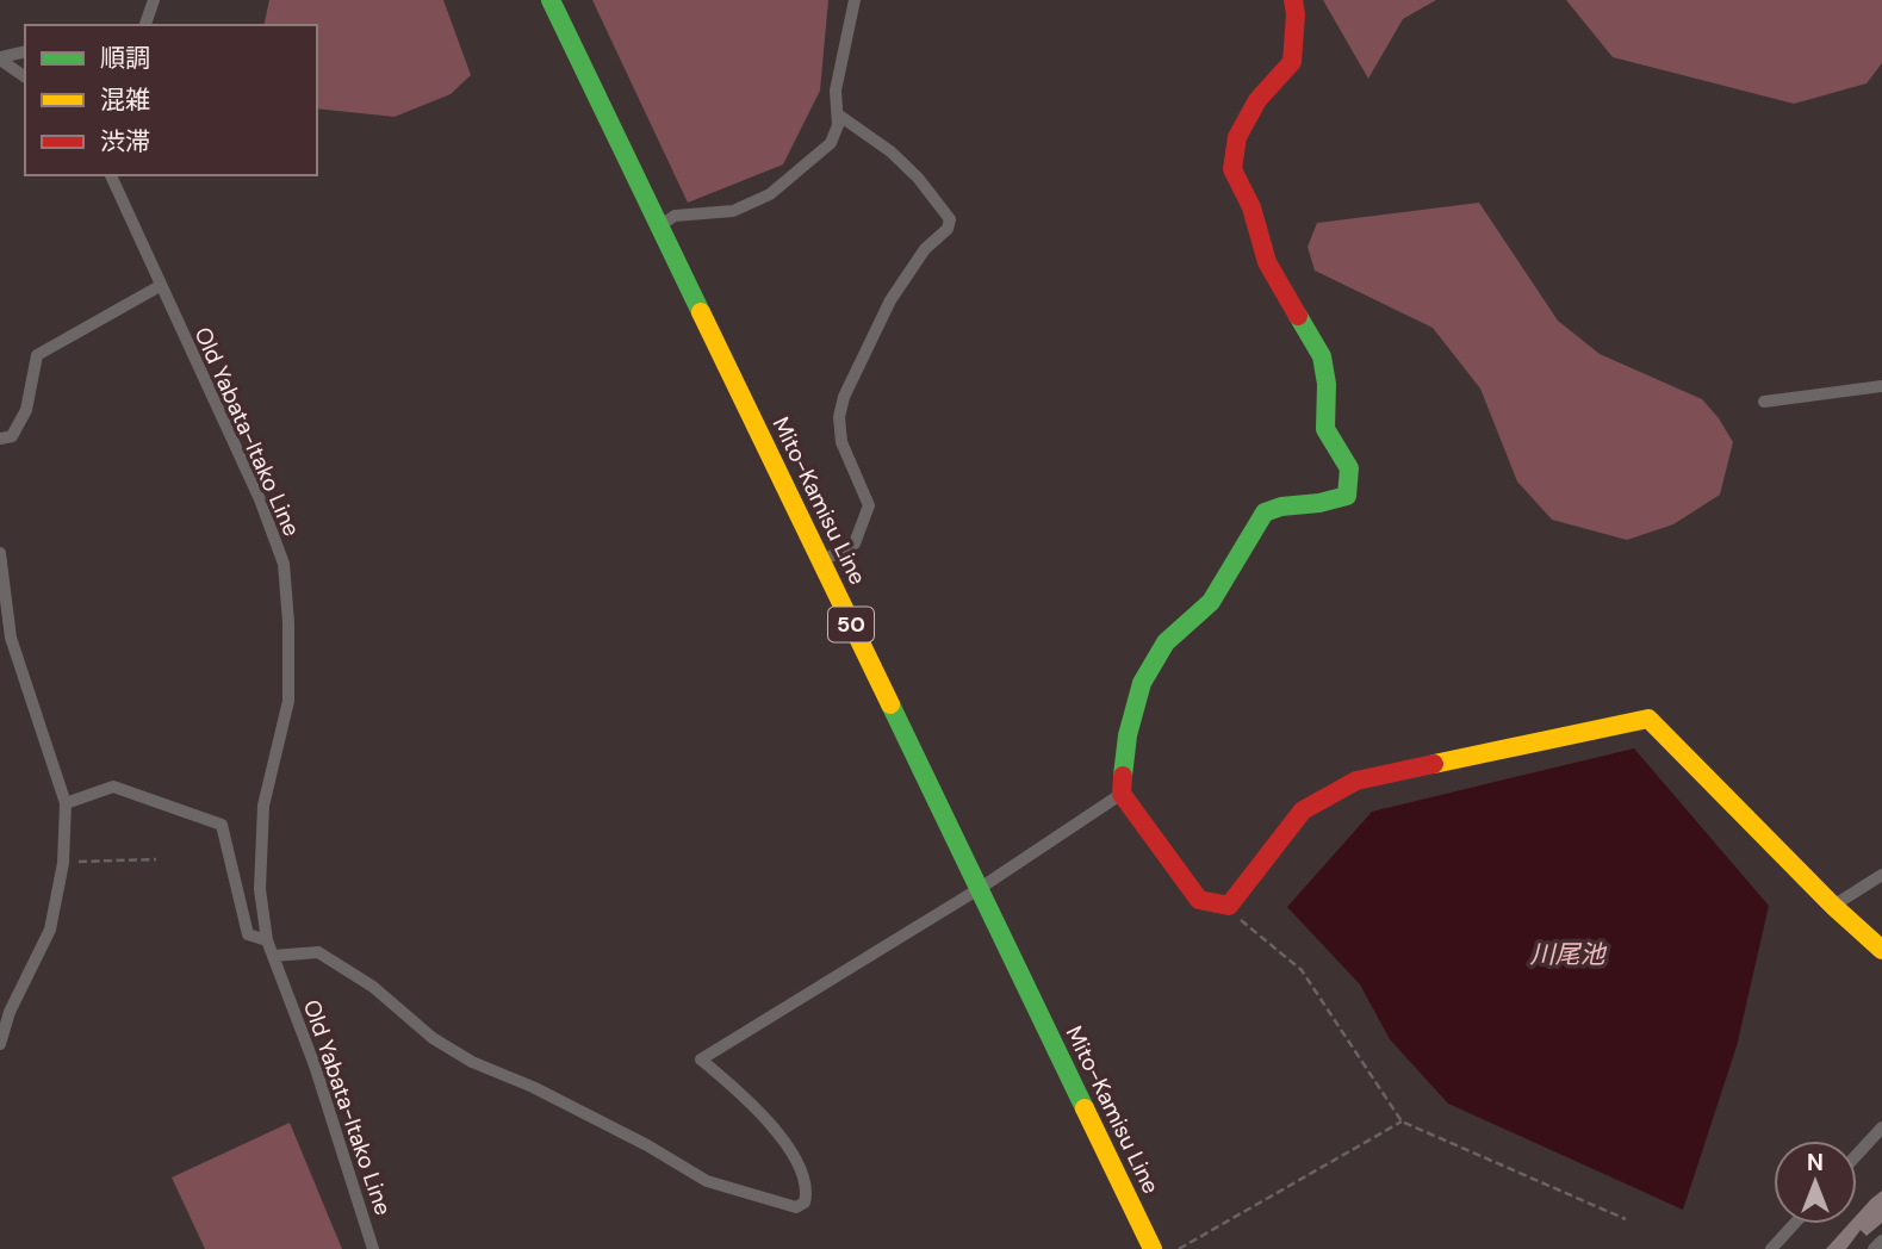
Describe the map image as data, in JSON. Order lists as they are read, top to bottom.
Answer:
{
  "streets": {
    "street": ["Old Yabata-Itako Line", "Mito-Kamisu Line", "50"]
  },
  "water": ["川尾池"],
  "legend": ["順調", "混雑", "渋滞"],
  "north": "top"
}
